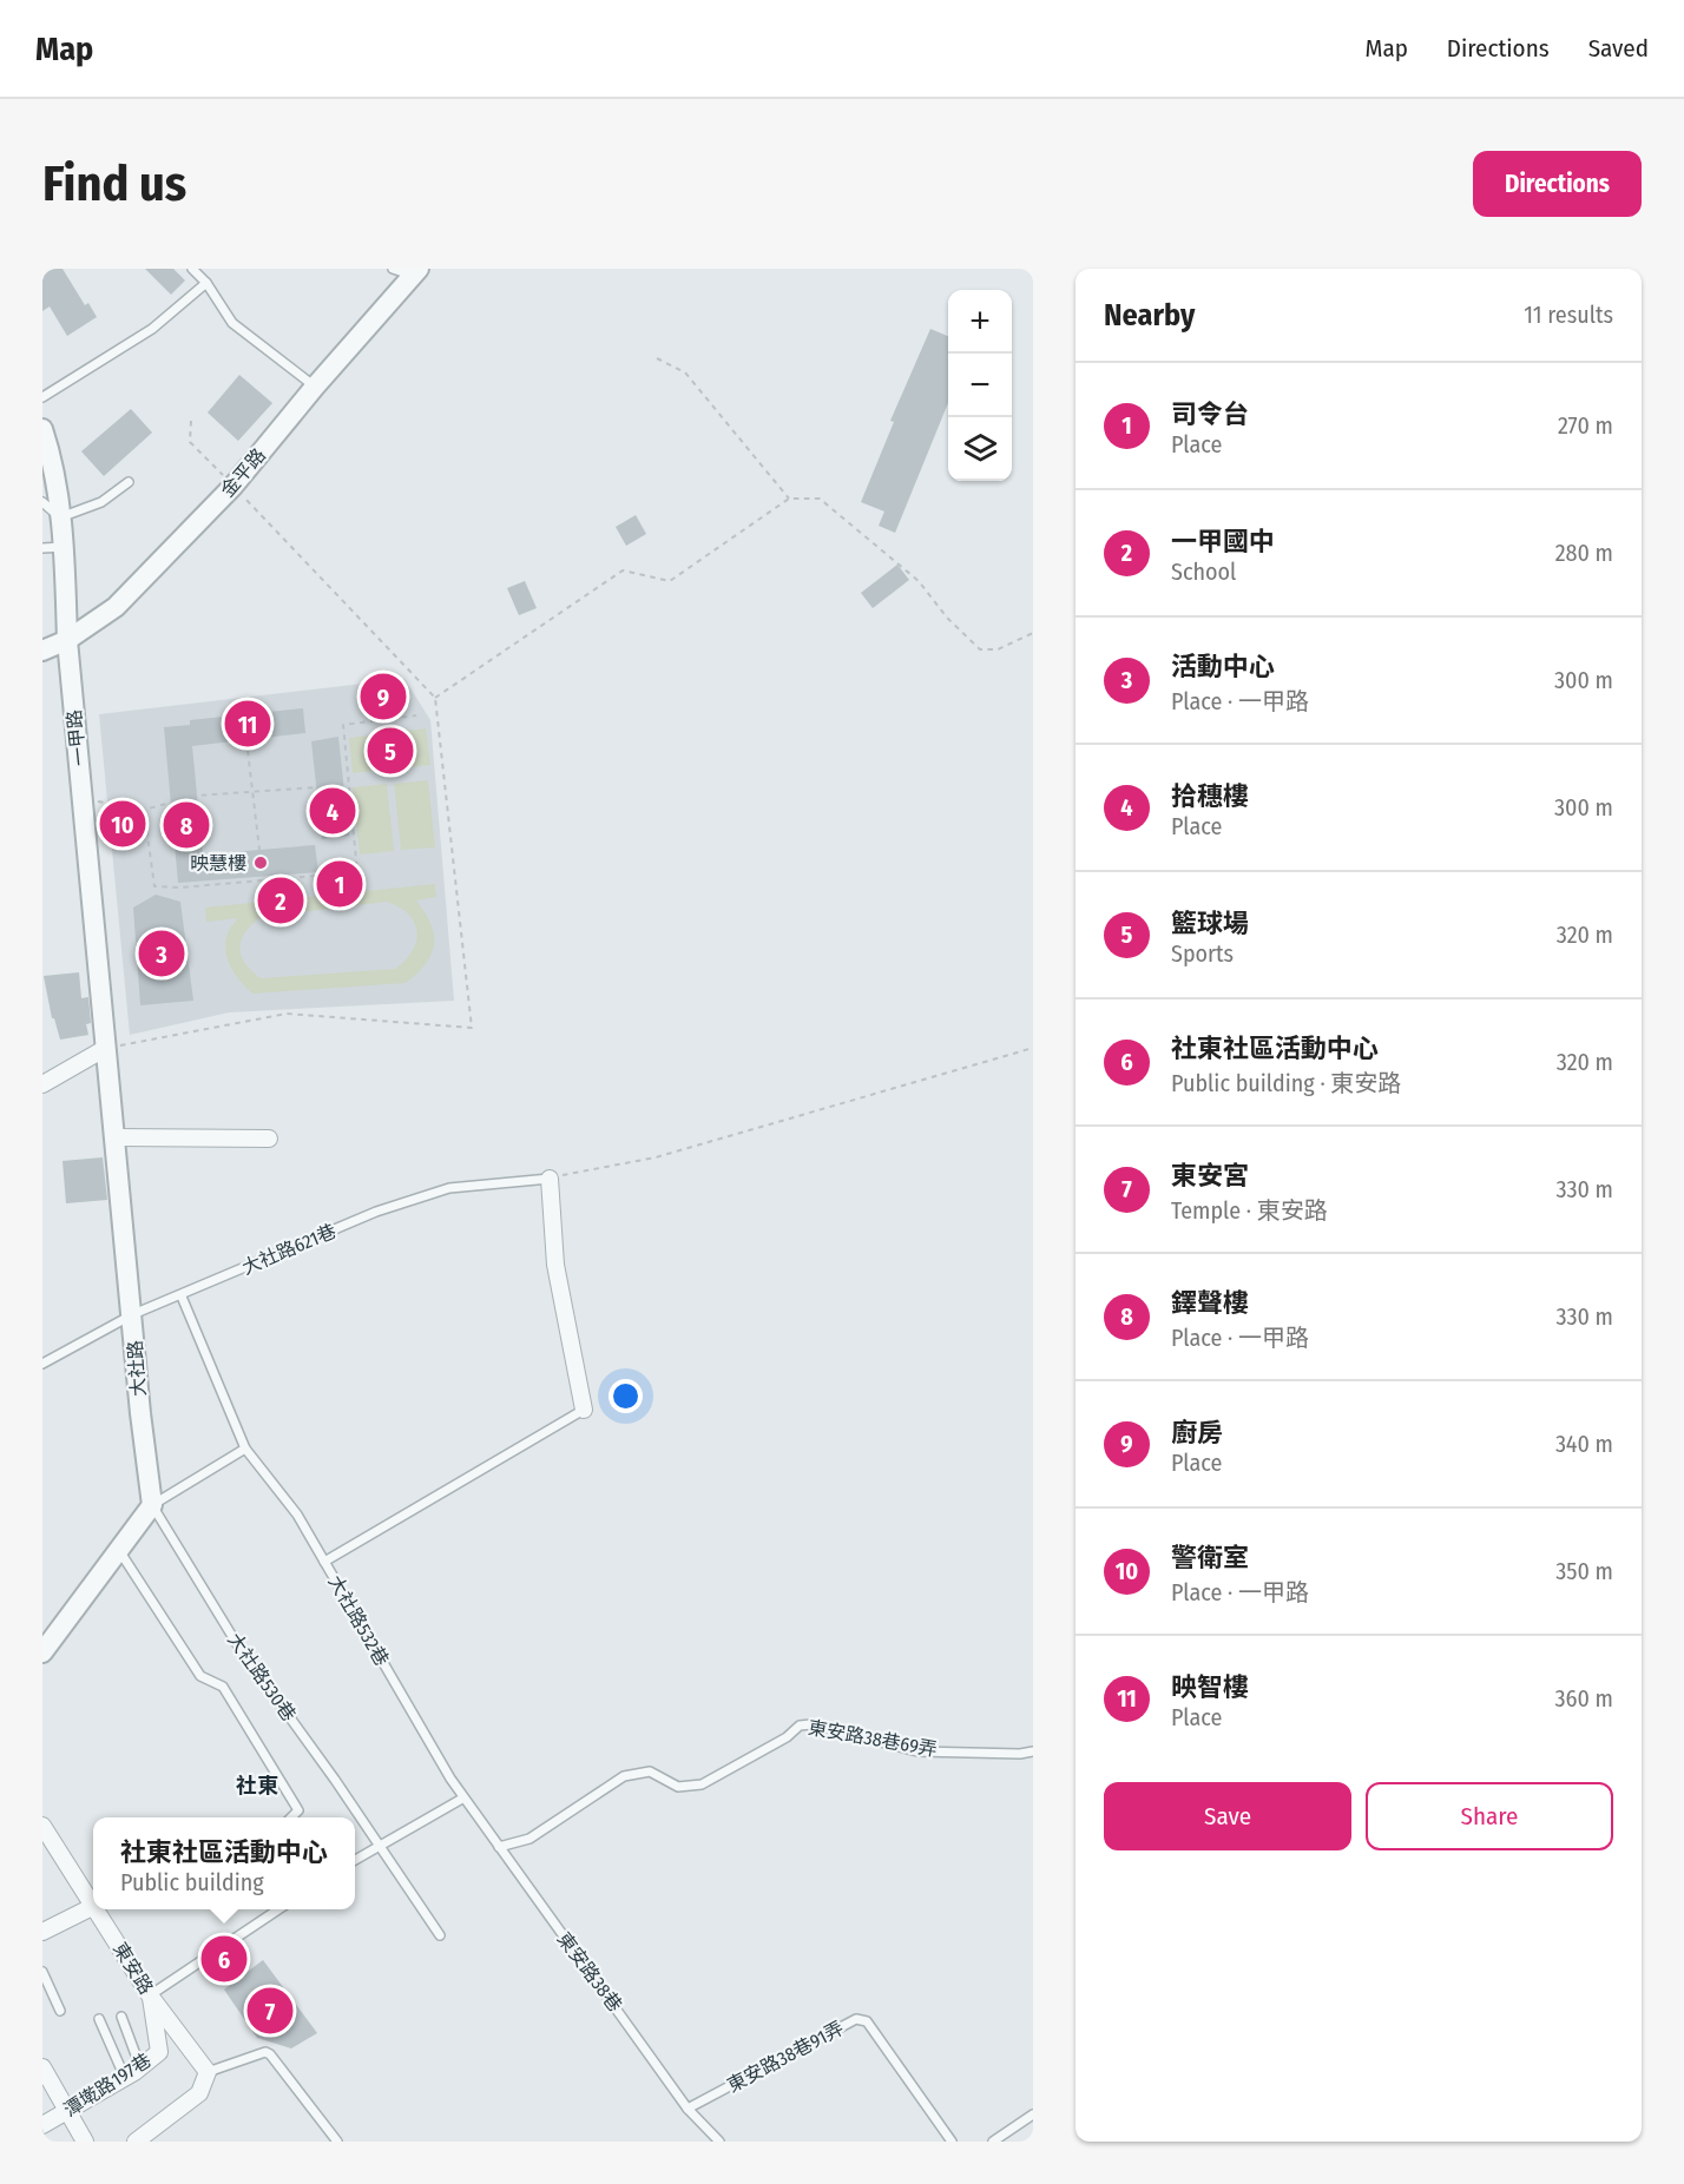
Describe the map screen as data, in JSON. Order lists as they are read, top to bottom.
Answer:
{
  "streets": {
    "street": [
      "金平路",
      "一甲路",
      "大社路",
      "東安路",
      "潭墘路197巷"
    ],
    "lane": [
      "大社路621巷",
      "大社路532巷",
      "大社路530巷",
      "東安路38巷69弄",
      "東安路38巷",
      "東安路38巷91弄"
    ]
  },
  "crossings": [
    ["金平路", "一甲路"],
    ["一甲路", "大社路"],
    ["大社路621巷", "大社路"],
    ["大社路621巷", "大社路532巷"],
    ["大社路", "大社路530巷"],
    ["大社路532巷", "東安路38巷"],
    ["東安路38巷69弄", "東安路38巷"],
    ["東安路", "潭墘路197巷"],
    ["東安路38巷", "東安路38巷91弄"]
  ],
  "districts": ["社東"],
  "places": ["映慧樓"],
  "page": {
    "header": "Map",
    "nav": ["Map", "Directions", "Saved"],
    "buttons": [
      "Directions",
      ["Save", "Share"]
    ],
    "title": "Find us",
    "heading": ["Nearby", "11 results"],
    "map_buttons": ["+", "−"],
    "list": [
      {
        "mark": "1",
        "name": "司令台",
        "note": "Place",
        "value": "270 m"
      },
      {
        "mark": "2",
        "name": "一甲國中",
        "note": "School",
        "value": "280 m"
      },
      {
        "mark": "3",
        "name": "活動中心",
        "note": "Place · 一甲路",
        "value": "300 m"
      },
      {
        "mark": "4",
        "name": "拾穗樓",
        "note": "Place",
        "value": "300 m"
      },
      {
        "mark": "5",
        "name": "籃球場",
        "note": "Sports",
        "value": "320 m"
      },
      {
        "mark": "6",
        "name": "社東社區活動中心",
        "note": "Public building · 東安路",
        "value": "320 m"
      },
      {
        "mark": "7",
        "name": "東安宮",
        "note": "Temple · 東安路",
        "value": "330 m"
      },
      {
        "mark": "8",
        "name": "鐸聲樓",
        "note": "Place · 一甲路",
        "value": "330 m"
      },
      {
        "mark": "9",
        "name": "廚房",
        "note": "Place",
        "value": "340 m"
      },
      {
        "mark": "10",
        "name": "警衛室",
        "note": "Place · 一甲路",
        "value": "350 m"
      },
      {
        "mark": "11",
        "name": "映智樓",
        "note": "Place",
        "value": "360 m"
      }
    ],
    "pins": [
      "9",
      "11",
      "5",
      "4",
      "10",
      "8",
      "1",
      "2",
      "3",
      "6",
      "7"
    ],
    "popup": ["社東社區活動中心", "Public building"]
  }
}
